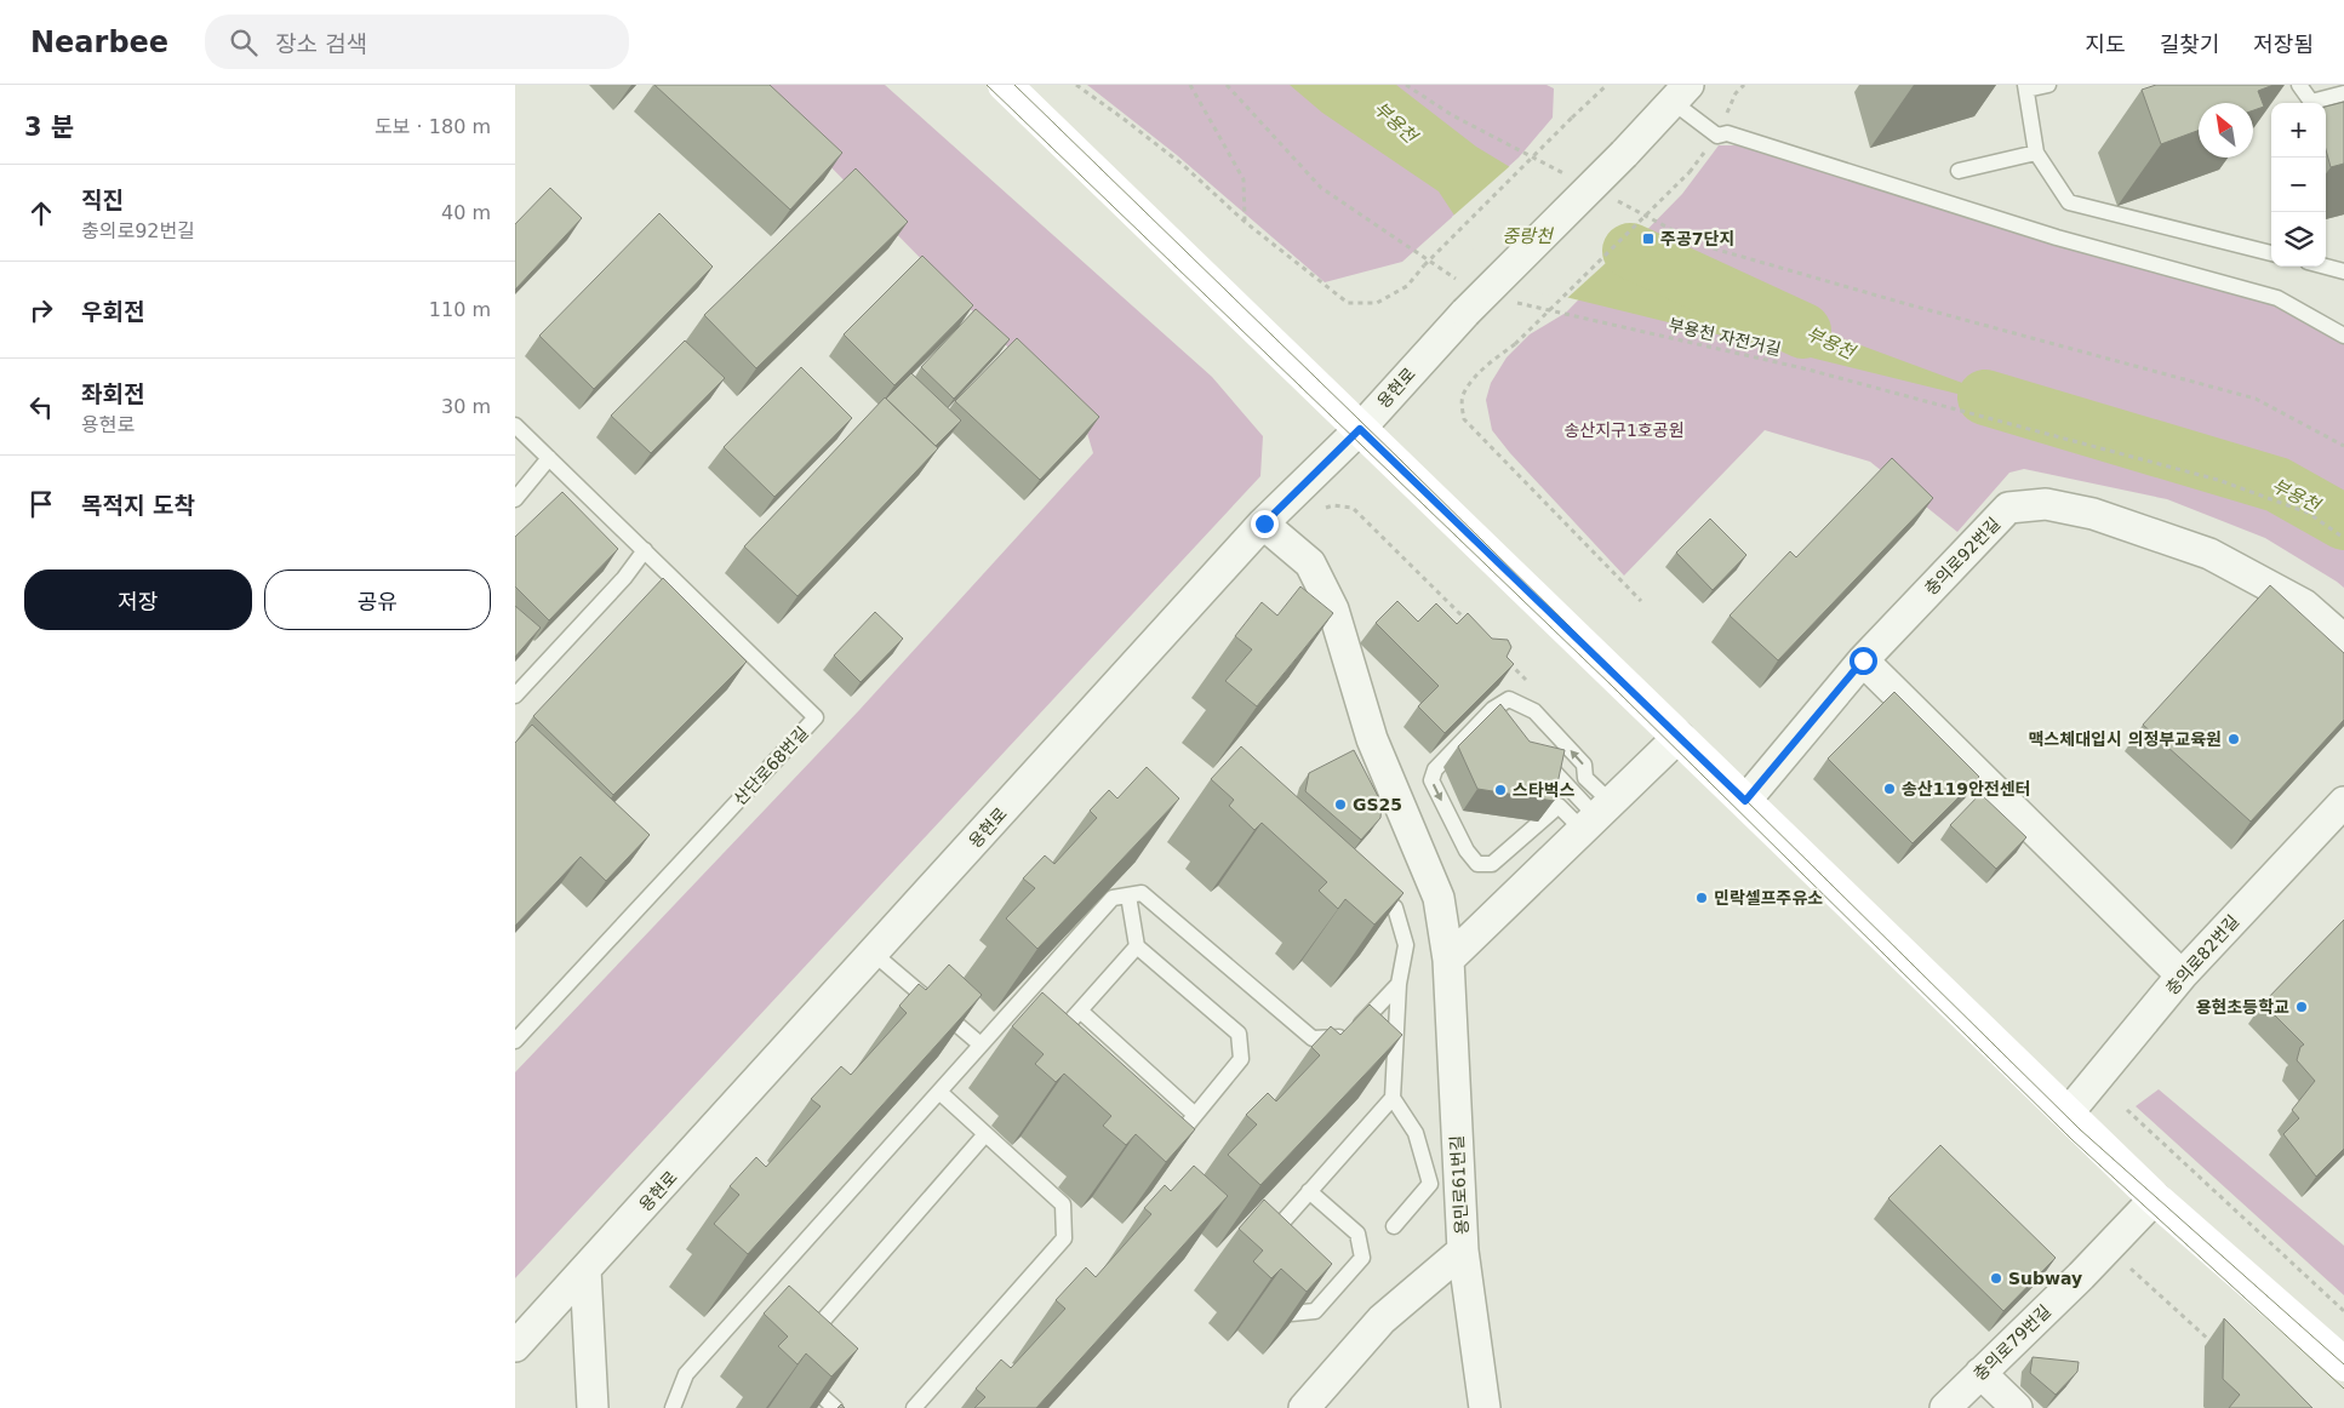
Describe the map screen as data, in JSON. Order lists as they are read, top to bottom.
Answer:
{
  "streets": {
    "street": [
      "용현로",
      "충의로92번길",
      "충의로82번길",
      "용민로61번길",
      "충의로79번길"
    ],
    "lane": ["산단로68번길"],
    "path": ["부용천 자전거길"]
  },
  "crossings": [
    ["용현로", "용민로61번길"]
  ],
  "water": ["부용천", "중랑천"],
  "parks": ["송산지구1호공원"],
  "places": {
    "transit": ["주공7단지"],
    "other": [
      "맥스체대입시 의정부교육원",
      "송산119안전센터",
      "스타벅스",
      "GS25",
      "민락셀프주유소",
      "용현초등학교",
      "Subway"
    ]
  },
  "north": "top left",
  "page": {
    "header": "Nearbee",
    "search": "장소 검색",
    "nav": ["지도", "길찾기", "저장됨"],
    "heading": ["3 분", "도보 · 180 m"],
    "map_buttons": ["+", "−"],
    "list": [
      ["직진", "충의로92번길", "40 m"],
      ["우회전", "110 m"],
      ["좌회전", "용현로", "30 m"],
      "목적지 도착"
    ],
    "buttons": ["저장", "공유"]
  }
}
